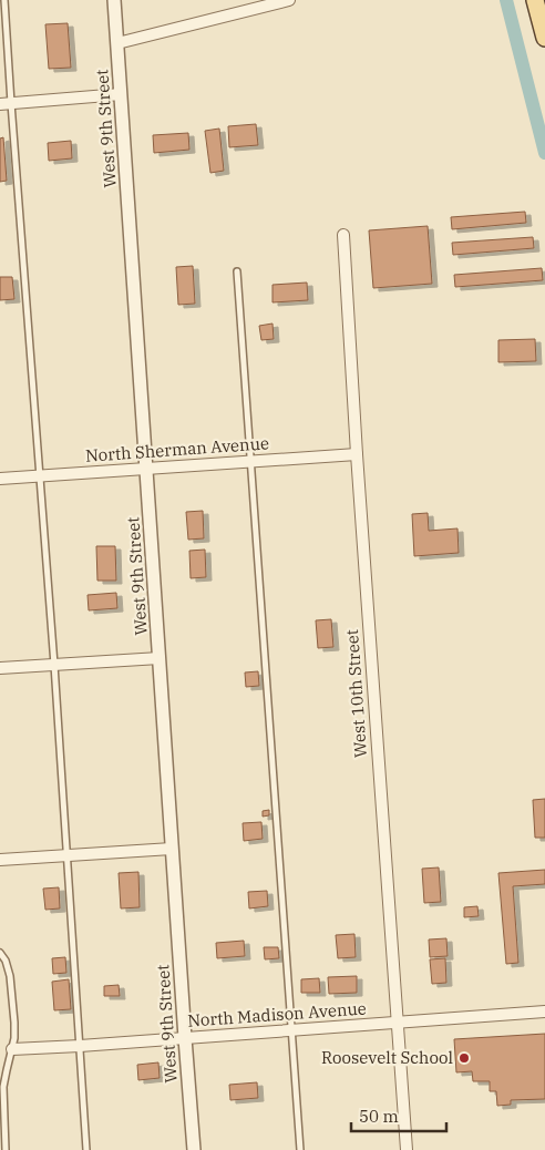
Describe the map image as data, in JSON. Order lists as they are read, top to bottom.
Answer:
{
  "streets": {
    "street": [
      "West 9th Street",
      "North Sherman Avenue",
      "West 10th Street",
      "North Madison Avenue"
    ]
  },
  "crossings": [
    ["West 9th Street", "North Sherman Avenue"],
    ["West 9th Street", "North Madison Avenue"],
    ["North Sherman Avenue", "West 10th Street"],
    ["West 10th Street", "North Madison Avenue"]
  ],
  "places": ["Roosevelt School"],
  "scale_bar": "50 m"
}
